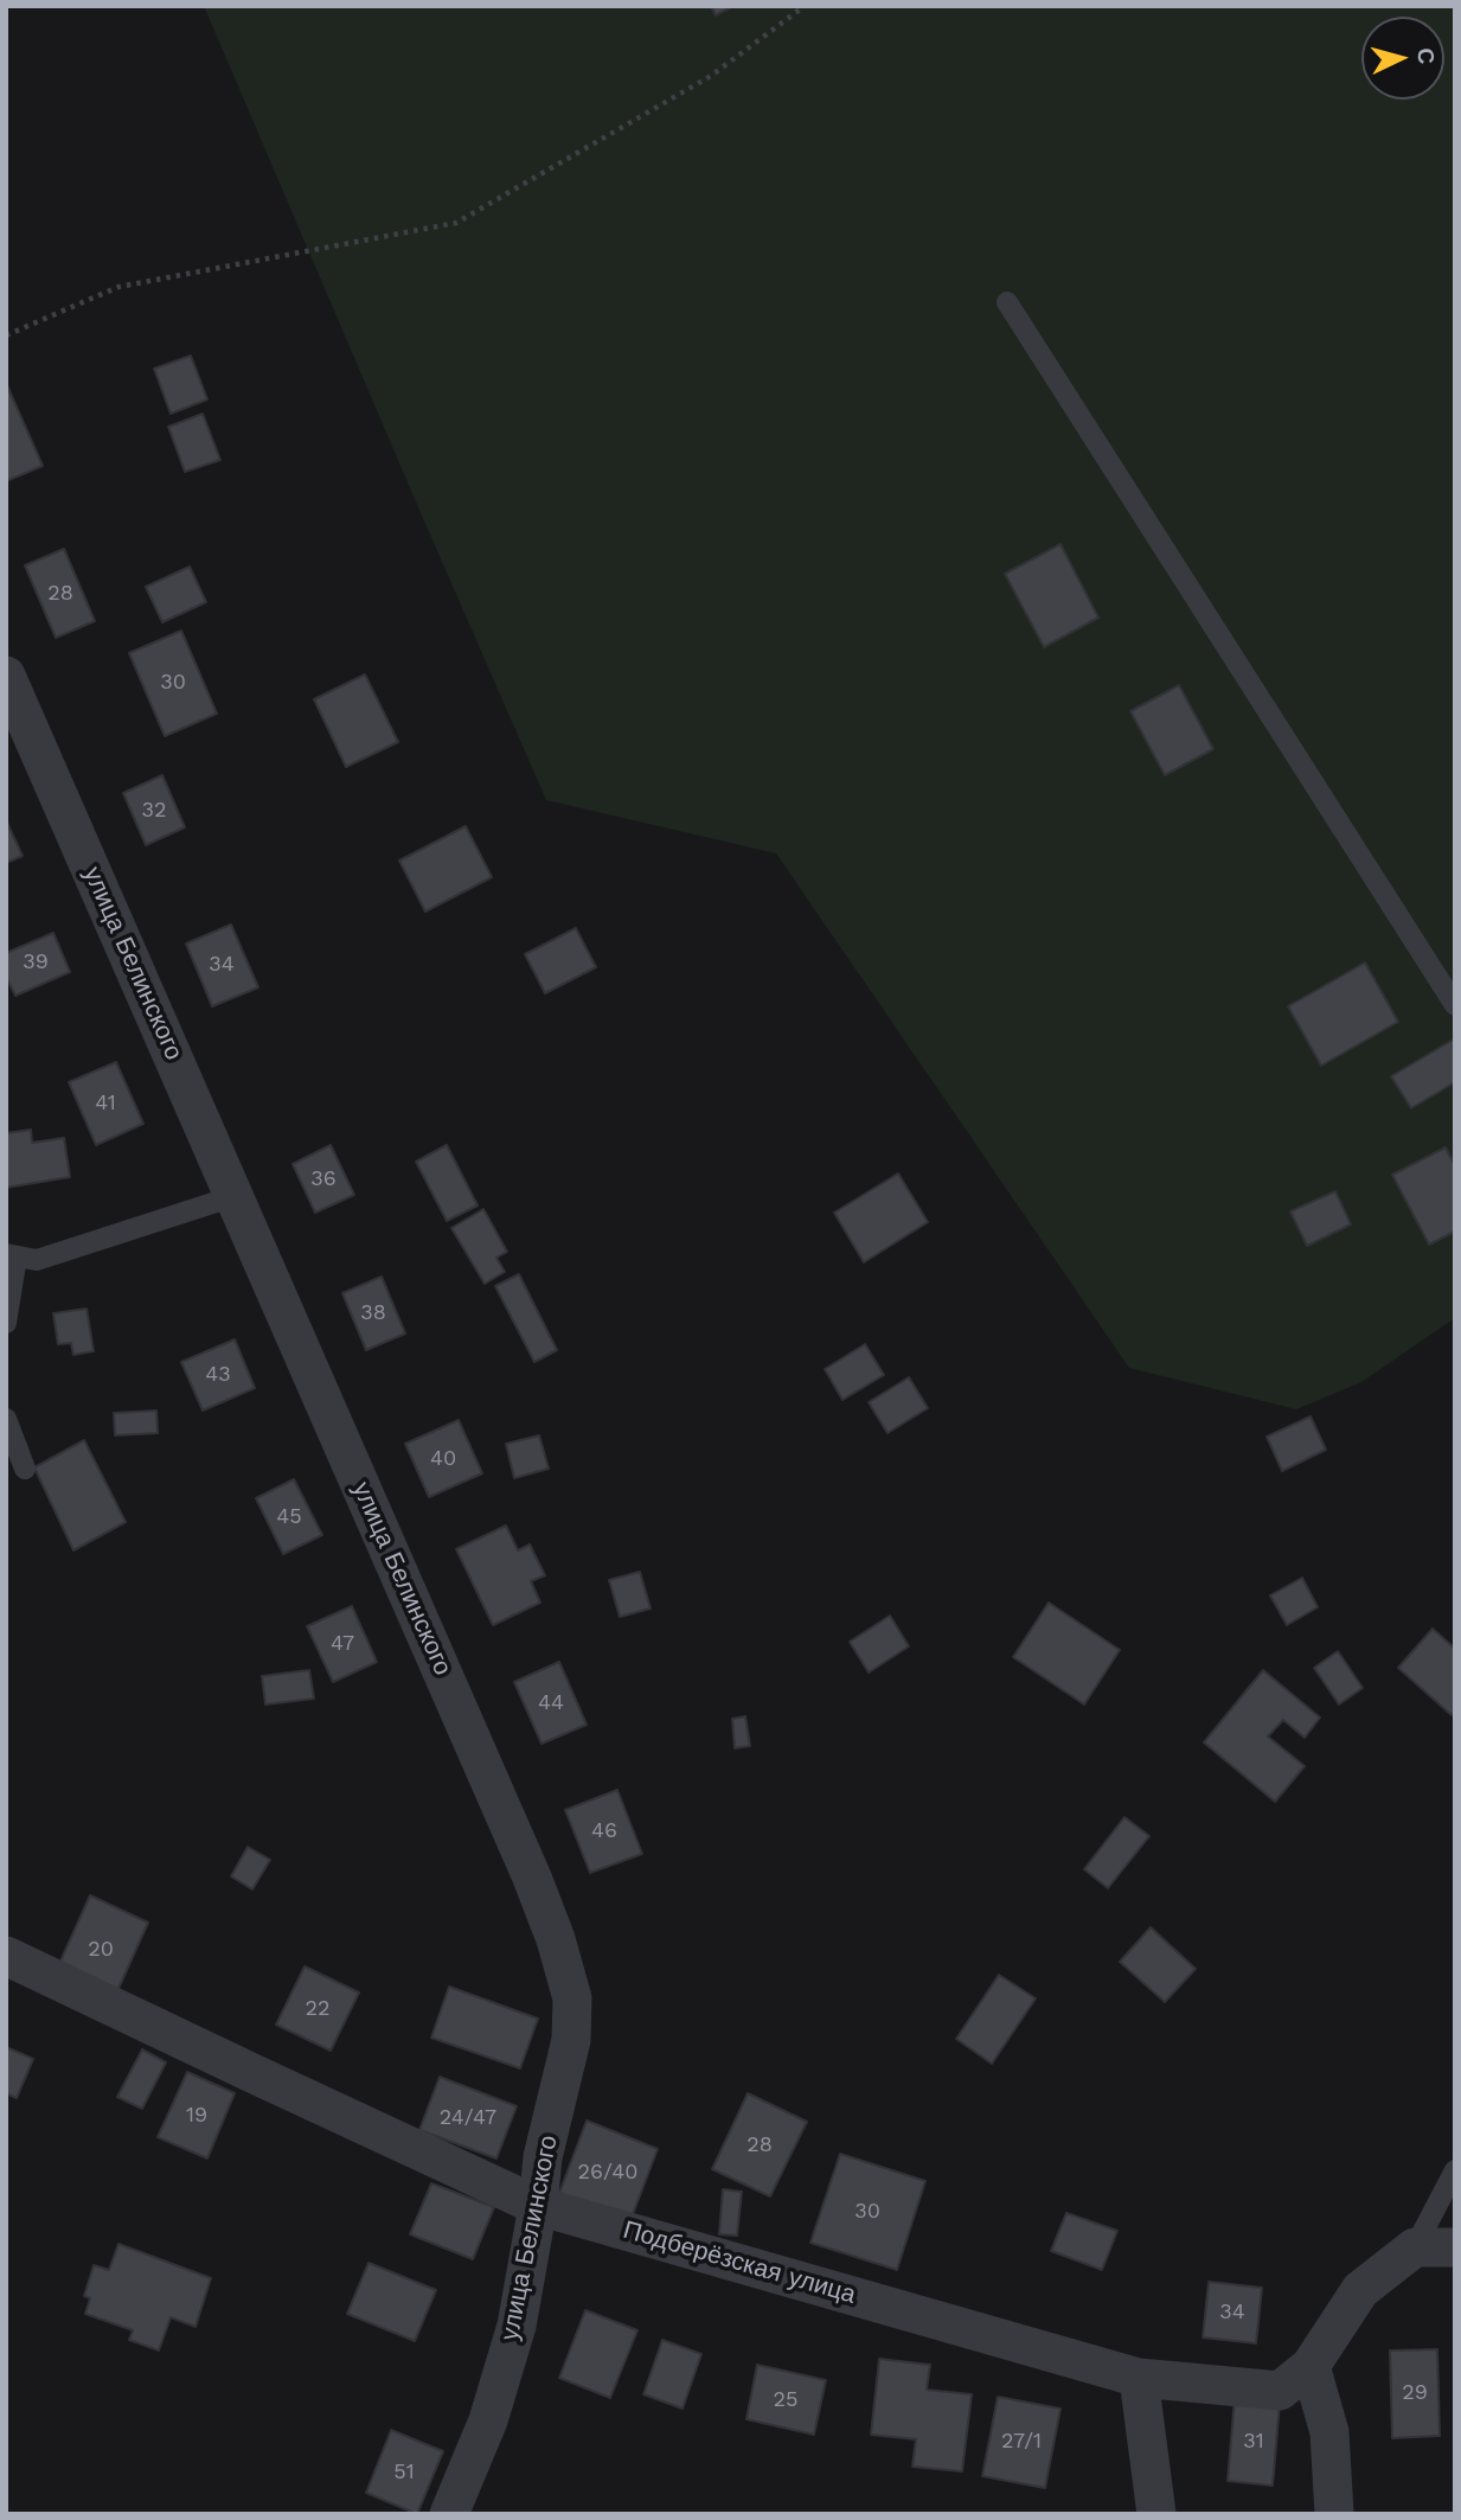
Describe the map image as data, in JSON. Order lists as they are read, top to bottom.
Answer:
{
  "streets": {
    "street": ["улица Белинского", "Подберёзская улица"]
  },
  "crossings": [
    ["улица Белинского", "Подберёзская улица"]
  ],
  "house_numbers": [
    "28",
    "30",
    "32",
    "39",
    "34",
    "41",
    "36",
    "38",
    "43",
    "40",
    "45",
    "47",
    "44",
    "46",
    "20",
    "22",
    "19",
    "24/47",
    "28",
    "26/40",
    "30",
    "34",
    "29",
    "25",
    "27/1",
    "31",
    "51"
  ],
  "north": "right"
}
